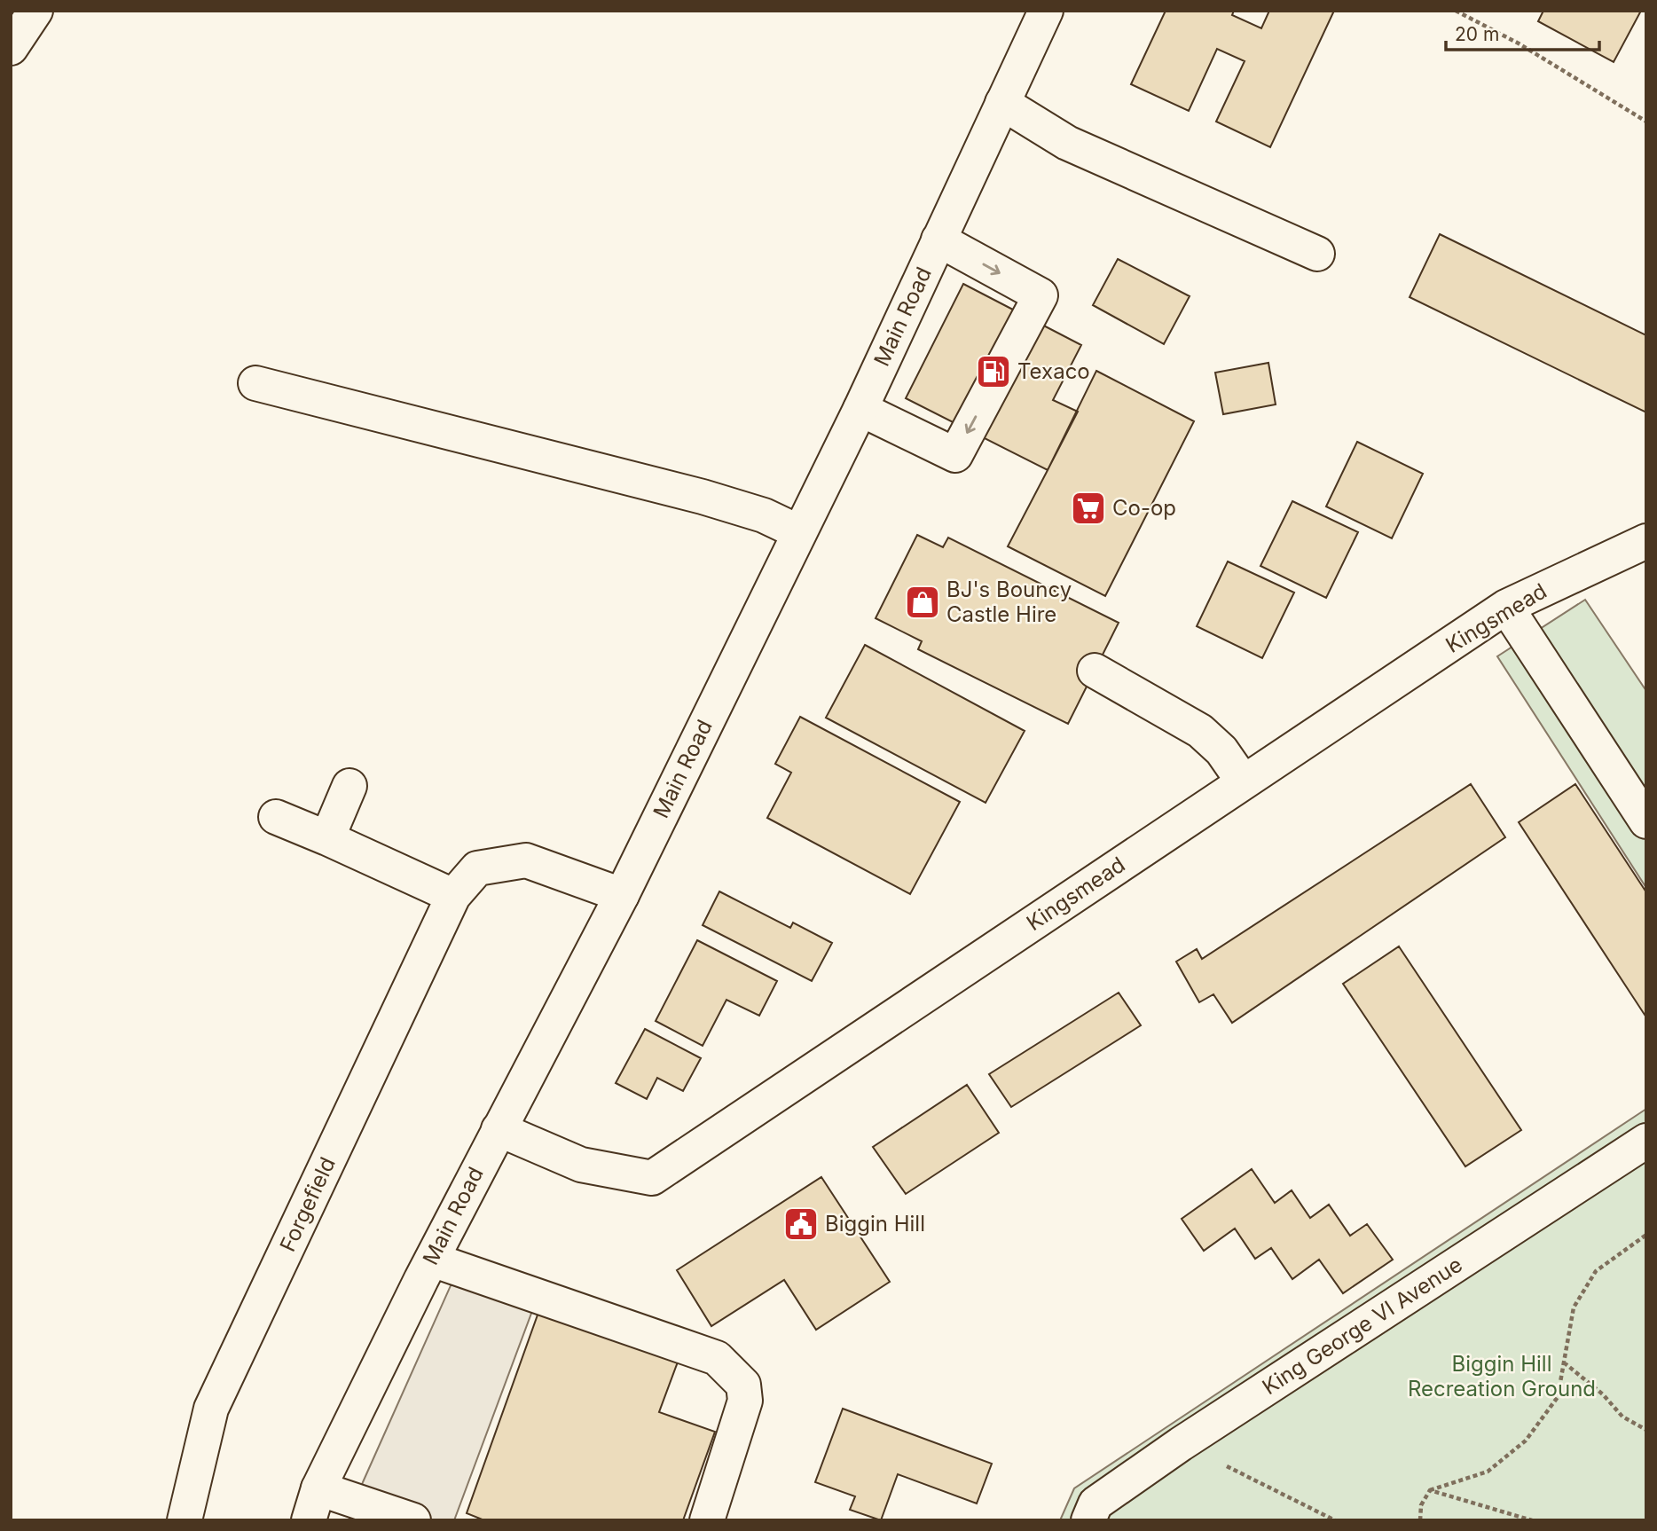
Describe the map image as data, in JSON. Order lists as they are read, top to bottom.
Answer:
{
  "streets": {
    "street": [
      "Main Road",
      "Kingsmead",
      "Forgefield",
      "King George VI Avenue"
    ]
  },
  "crossings": [
    ["Main Road", "Kingsmead"],
    ["Main Road", "Forgefield"]
  ],
  "parks": ["Biggin Hill Recreation Ground"],
  "places": {
    "fuel station": ["Texaco"],
    "supermarket": ["Co-op"],
    "shop": ["BJ's Bouncy Castle Hire"],
    "public building": ["Biggin Hill"]
  },
  "scale_bar": "20 m"
}
